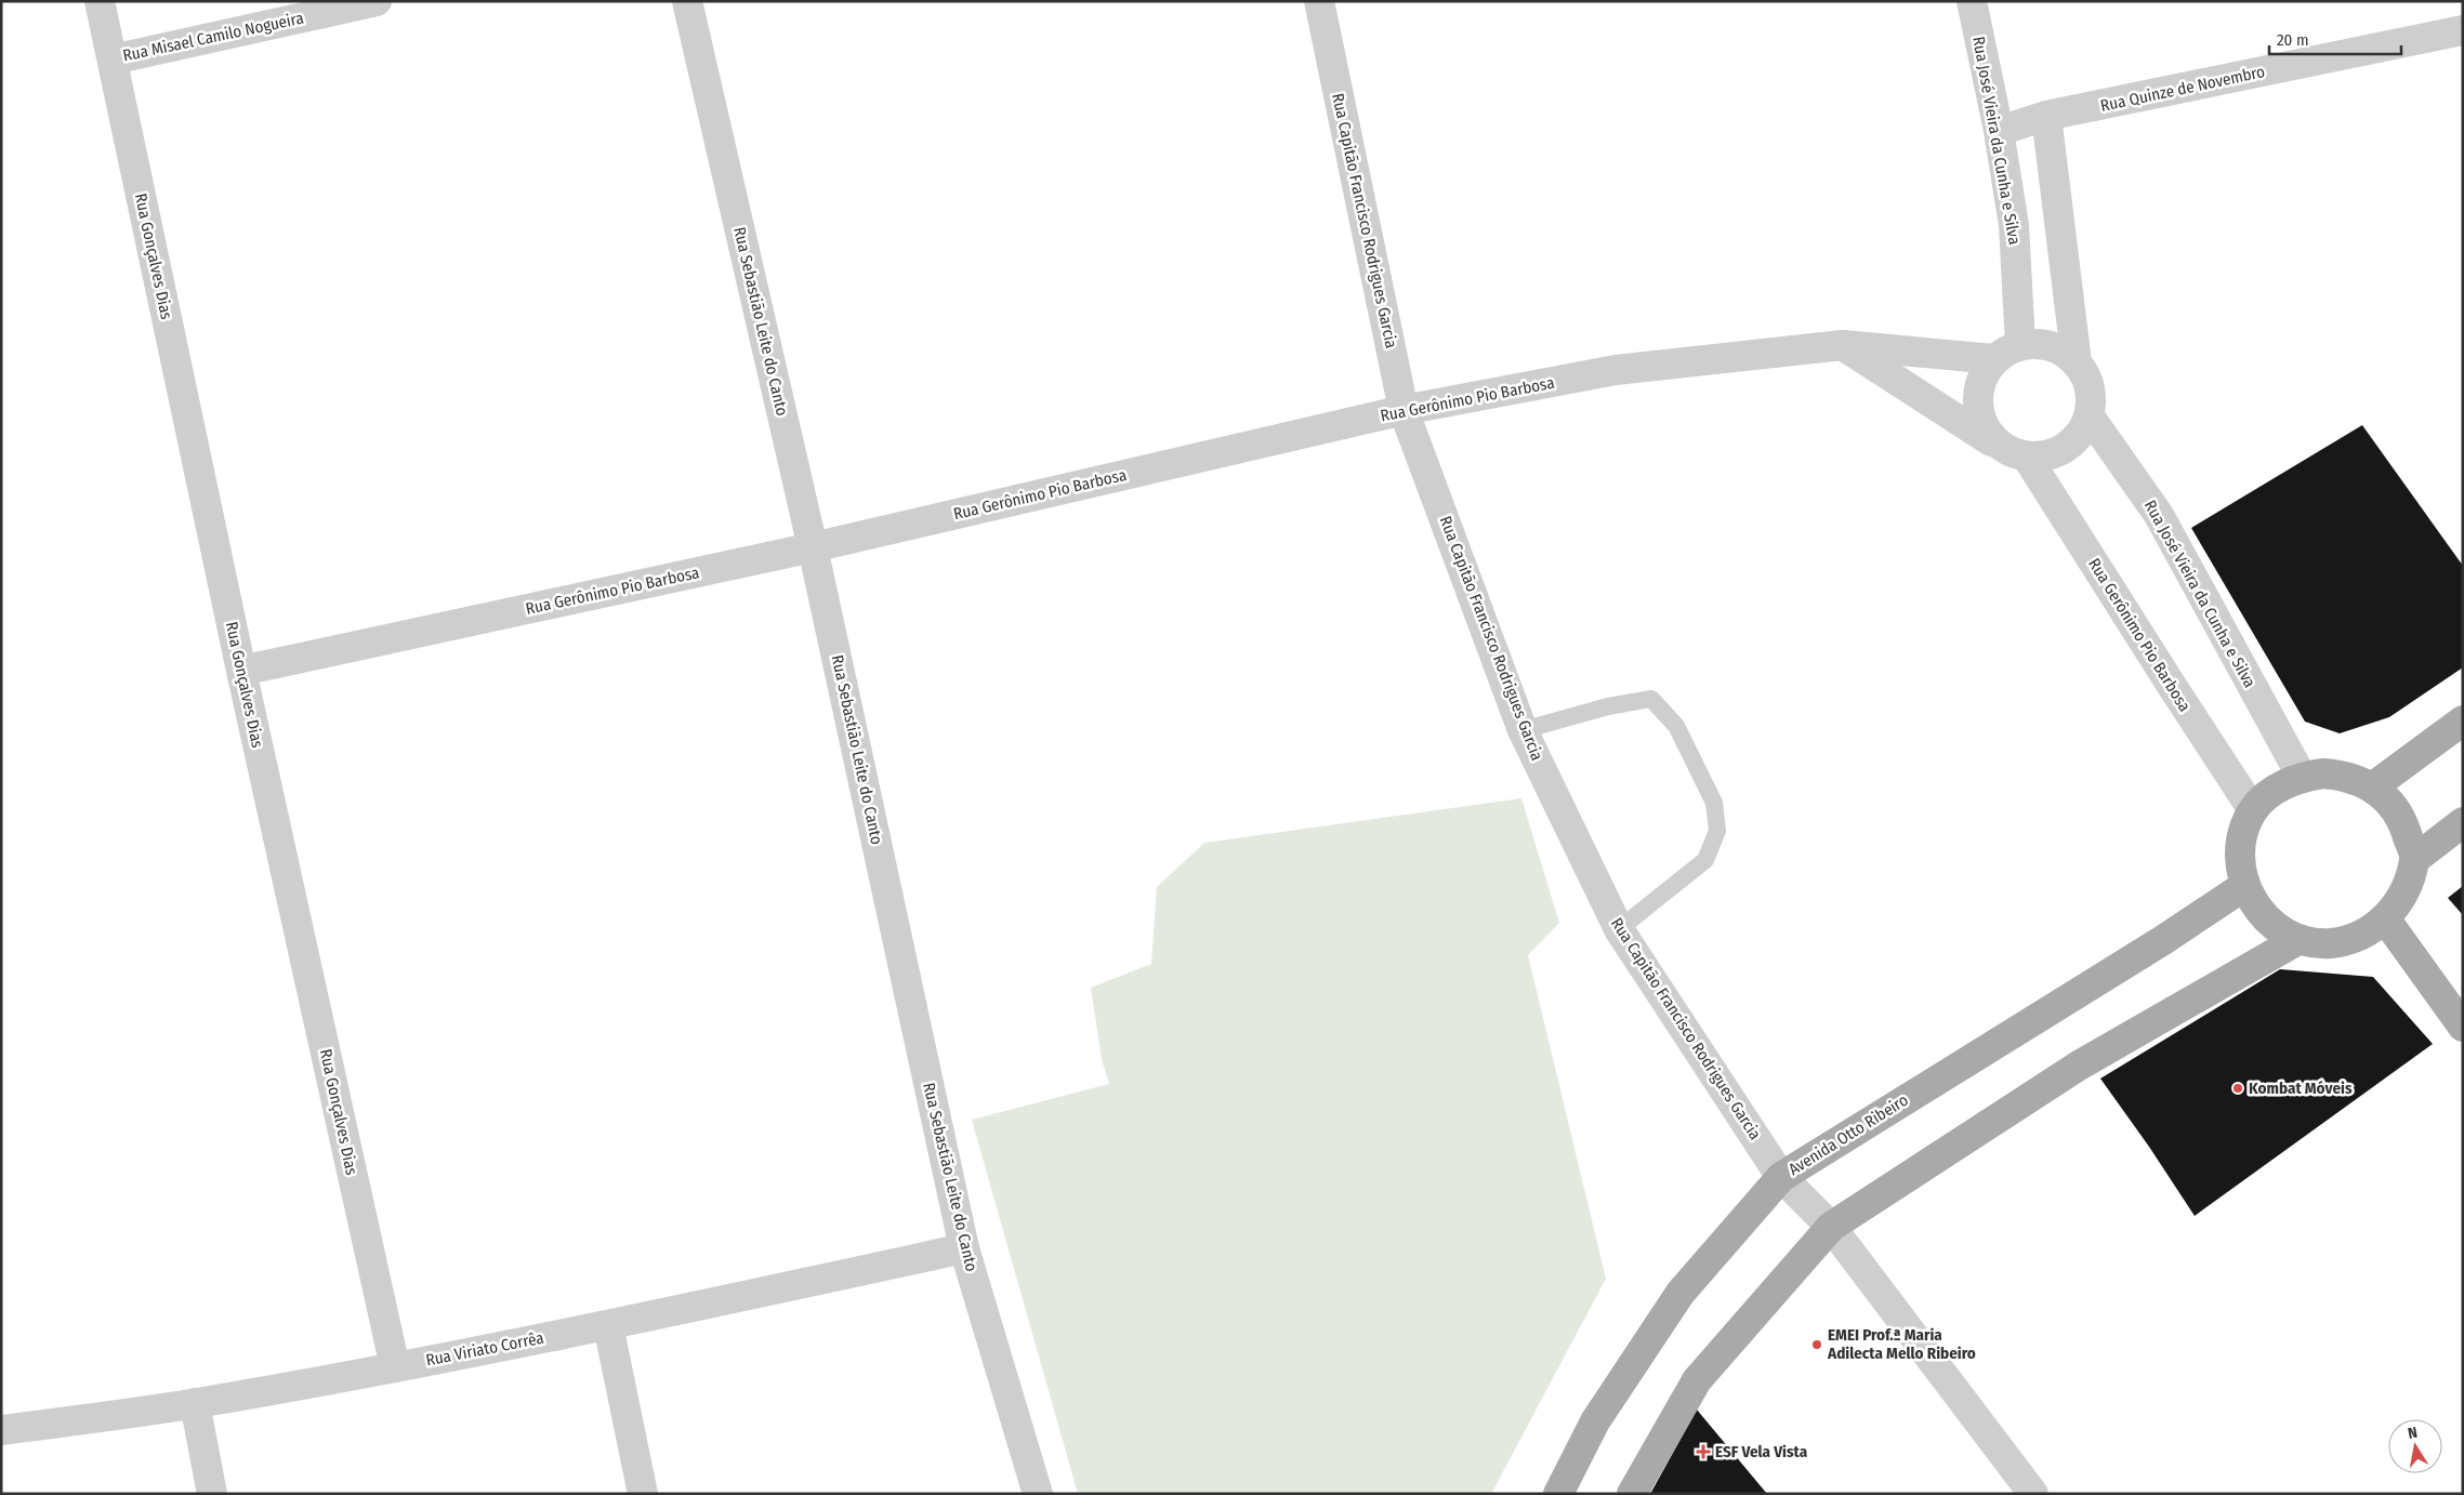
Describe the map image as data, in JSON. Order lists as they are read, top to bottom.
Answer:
{
  "streets": {
    "main road": ["Avenida Otto Ribeiro"],
    "street": [
      "Rua Misael Camilo Nogueira",
      "Rua Quinze de Novembro",
      "Rua José Vieira da Cunha e Silva",
      "Rua Capitão Francisco Rodrigues Garcia",
      "Rua Gonçalves Dias",
      "Rua Sebastião Leite do Canto",
      "Rua Gerônimo Pio Barbosa",
      "Rua Viriato Corrêa"
    ]
  },
  "crossings": [
    ["Rua Misael Camilo Nogueira", "Rua Gonçalves Dias"],
    ["Rua Quinze de Novembro", "Rua José Vieira da Cunha e Silva"],
    ["Rua José Vieira da Cunha e Silva", "Rua Gerônimo Pio Barbosa"],
    ["Rua José Vieira da Cunha e Silva", "Avenida Otto Ribeiro"],
    ["Rua Capitão Francisco Rodrigues Garcia", "Rua Gerônimo Pio Barbosa"],
    ["Rua Capitão Francisco Rodrigues Garcia", "Avenida Otto Ribeiro"],
    ["Rua Gonçalves Dias", "Rua Gerônimo Pio Barbosa"],
    ["Rua Gonçalves Dias", "Rua Viriato Corrêa"],
    ["Rua Sebastião Leite do Canto", "Rua Gerônimo Pio Barbosa"],
    ["Rua Sebastião Leite do Canto", "Rua Viriato Corrêa"],
    ["Rua Gerônimo Pio Barbosa", "Avenida Otto Ribeiro"]
  ],
  "places": {
    "other": ["Kombat Móveis", "EMEI Prof.ª Maria Adilecta Mello Ribeiro"],
    "health": ["ESF Vela Vista"]
  },
  "scale_bar": "20 m",
  "north": "top"
}
